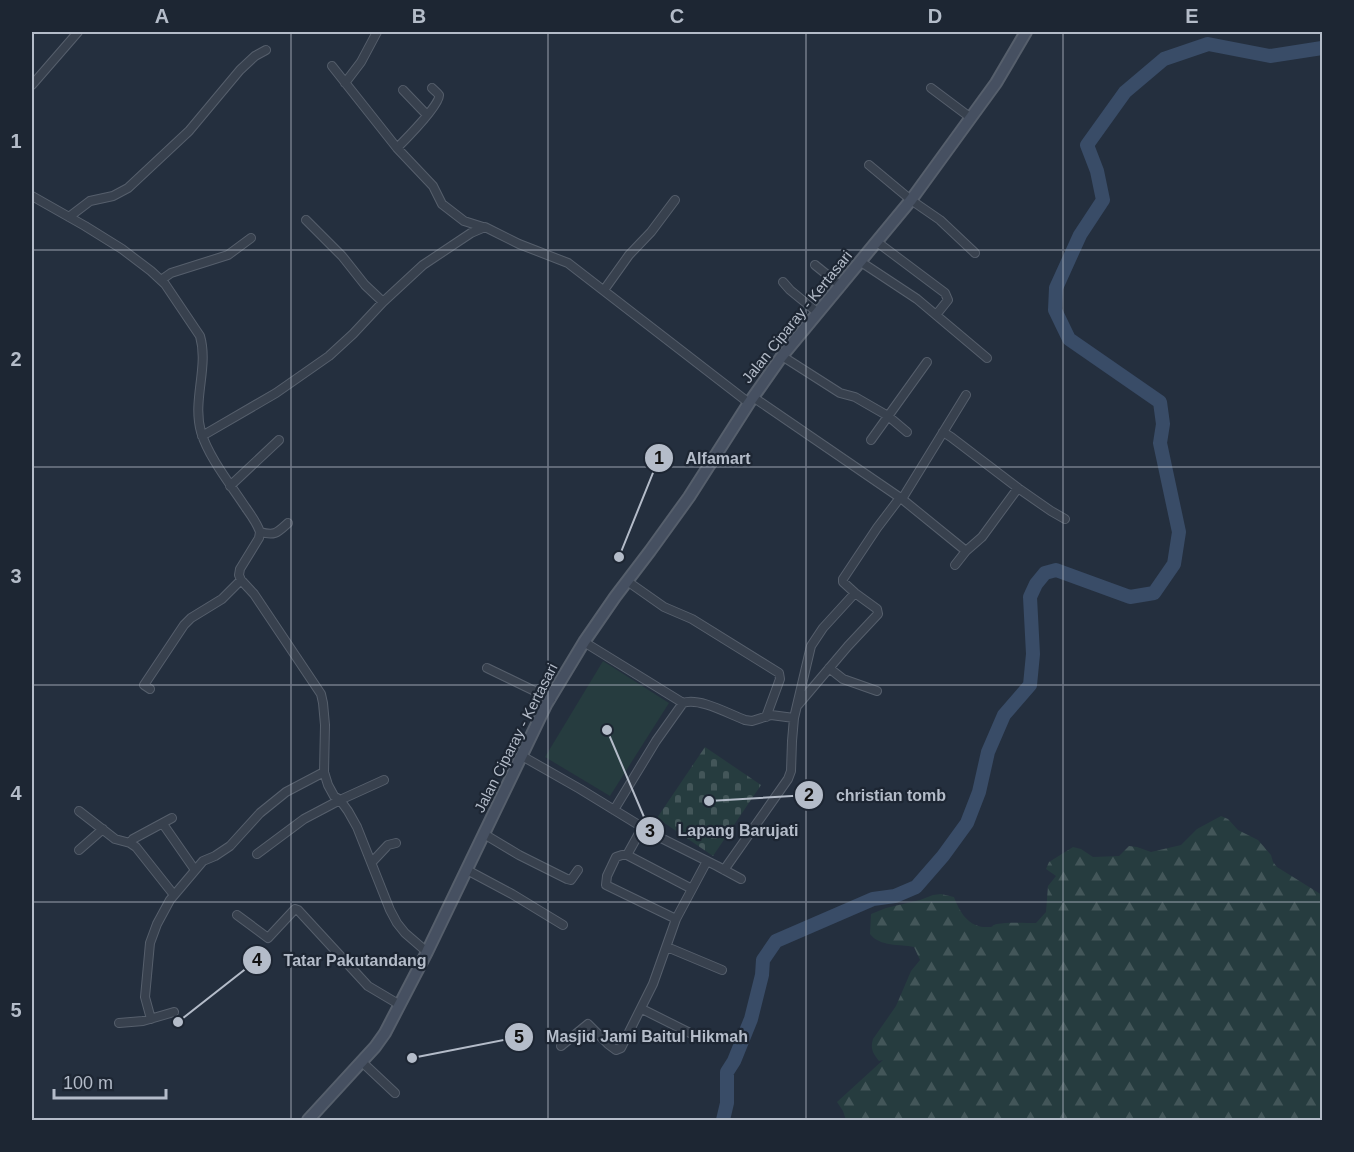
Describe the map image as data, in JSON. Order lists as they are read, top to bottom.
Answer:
{
  "streets": {
    "main road": ["Jalan Ciparay - Kertasari"]
  },
  "places": [
    "Alfamart",
    "Lapang Barujati",
    "christian tomb",
    "Tatar Pakutandang",
    "Masjid Jami Baitul Hikmah"
  ],
  "scale_bar": "100 m",
  "grid": {
    "columns": [
      "A",
      "B",
      "C",
      "D",
      "E"
    ],
    "rows": [
      "1",
      "2",
      "3",
      "4",
      "5"
    ]
  }
}
